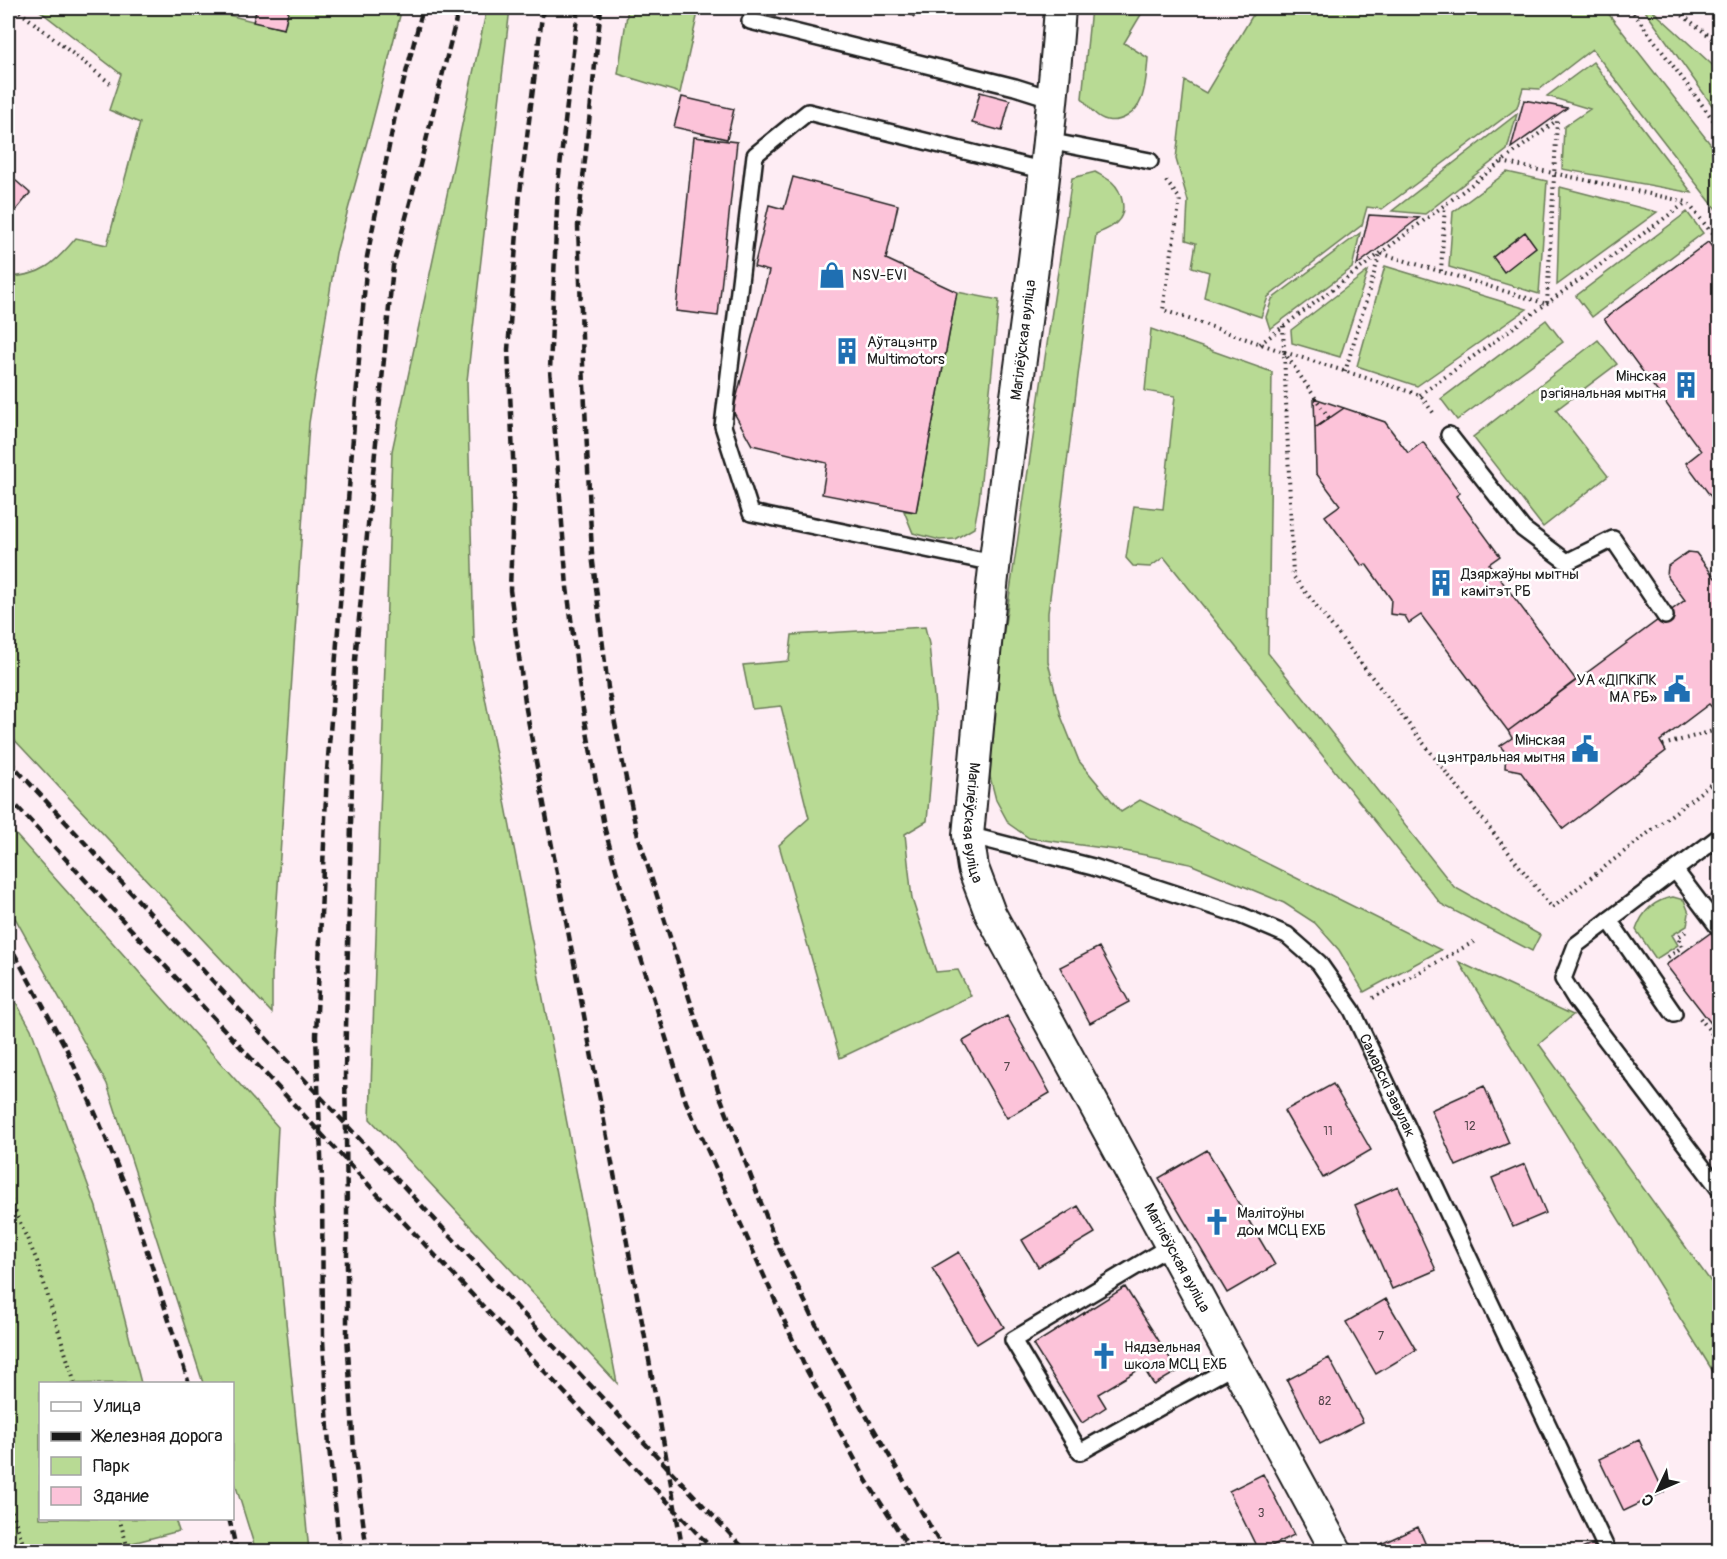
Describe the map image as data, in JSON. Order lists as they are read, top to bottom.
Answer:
{
  "streets": {
    "street": ["Магілёўская вуліца"],
    "lane": ["Самарскі завулак"]
  },
  "crossings": [
    ["Магілёўская вуліца", "Самарскі завулак"]
  ],
  "places": {
    "shop": ["NSV-EVI"],
    "building": ["Аўтацэнтр Multimotors", "Мінская рэгіянальная мытня", "Дзяржаўны мытны камітэт РБ"],
    "public building": ["УА «ДІПКіПК МА РБ»", "Мінская цэнтральная мытня"],
    "church": ["Малітоўны дом МСЦ ЕХБ", "Нядзельная школа МСЦ ЕХБ"]
  },
  "house_numbers": [
    "7",
    "12",
    "11",
    "7",
    "82",
    "3"
  ],
  "legend": [
    "Улица",
    "Железная дорога",
    "Парк",
    "Здание"
  ],
  "north": "bottom left"
}
